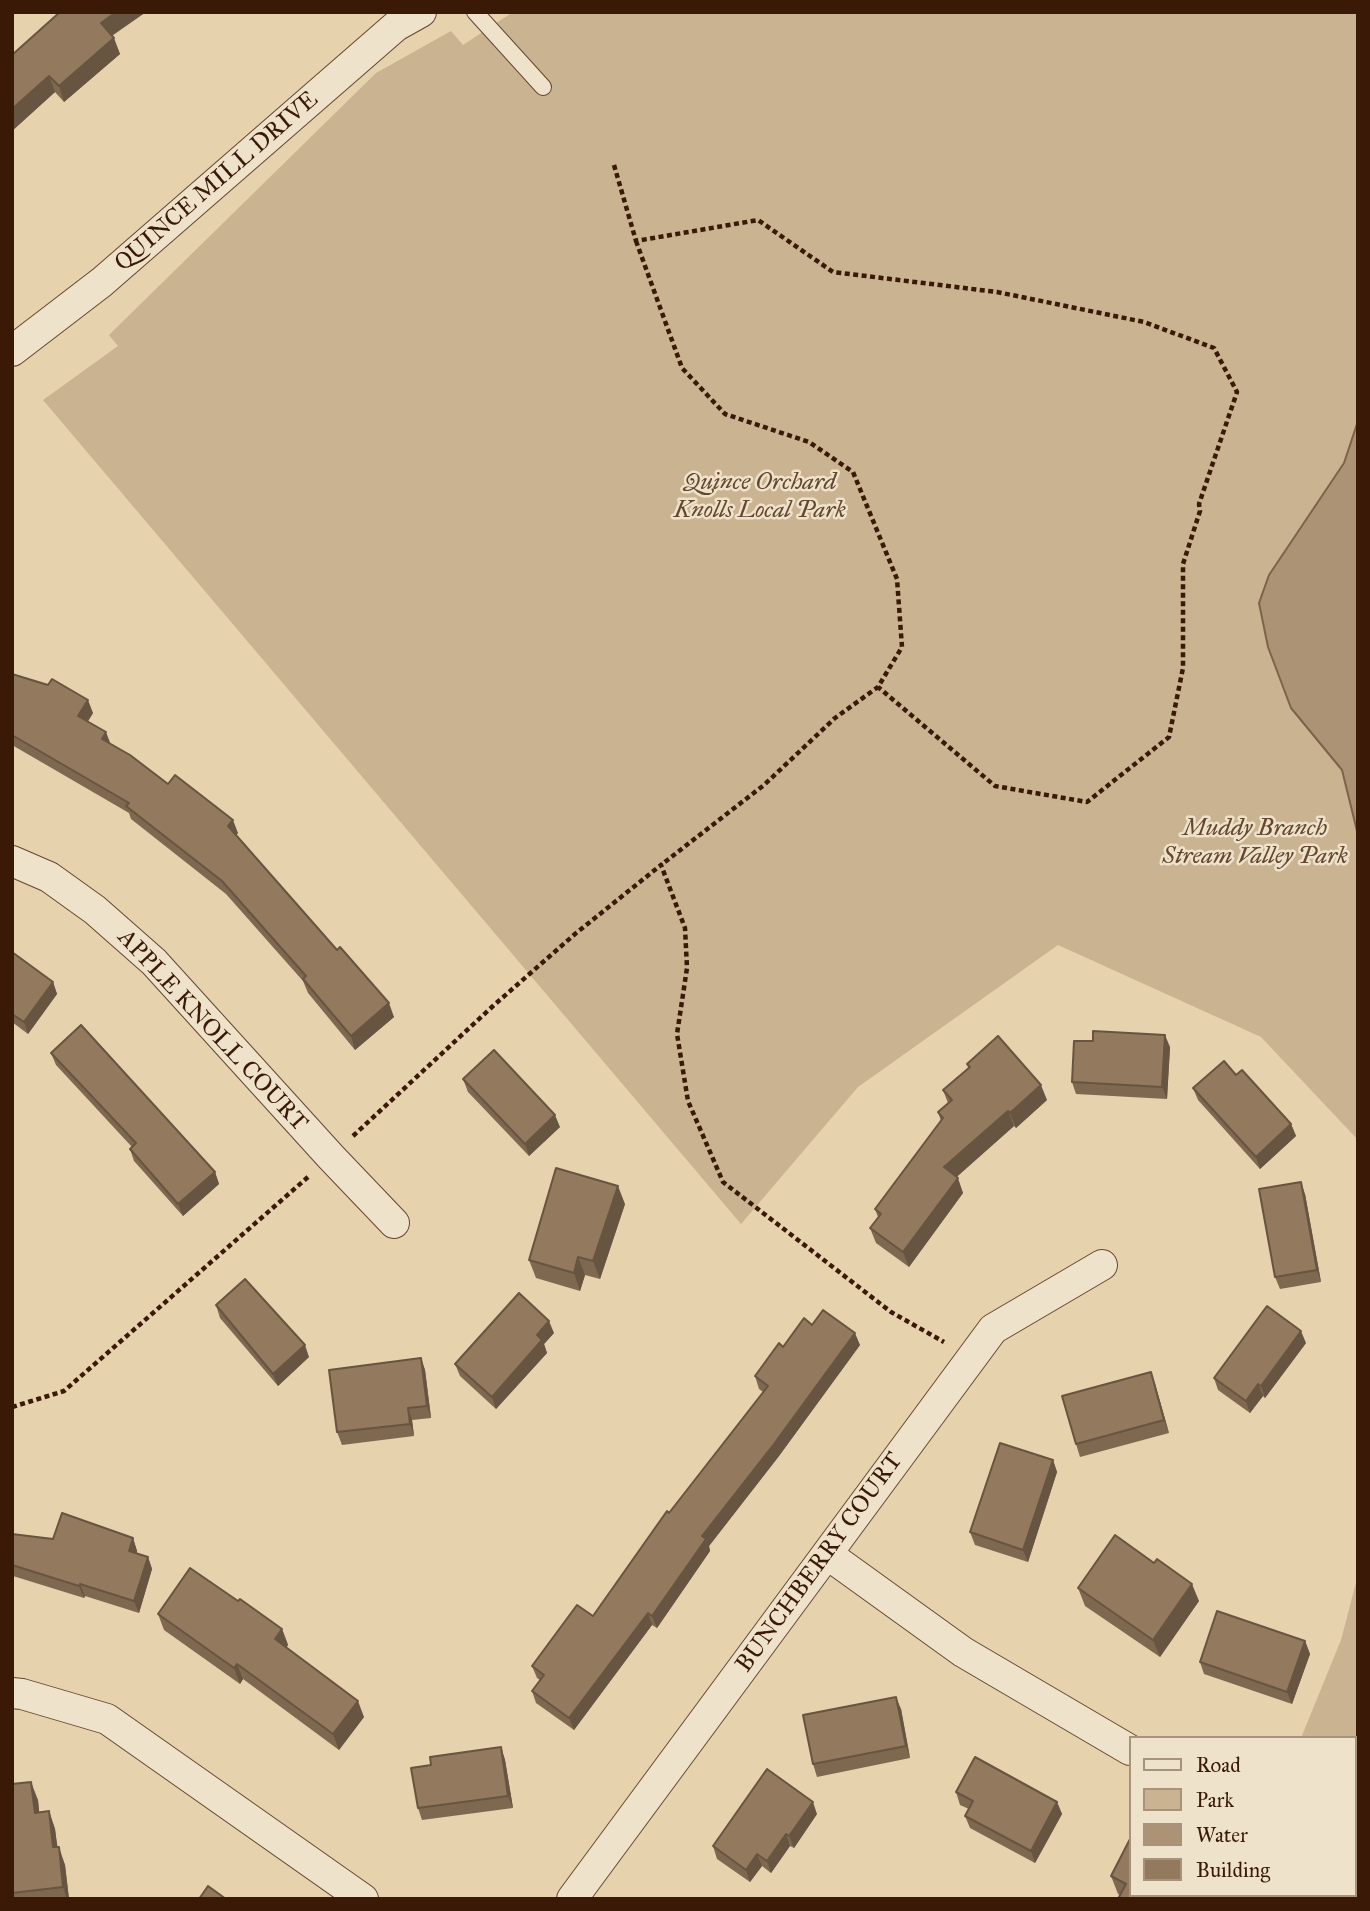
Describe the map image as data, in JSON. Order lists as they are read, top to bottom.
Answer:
{
  "streets": {
    "street": ["QUINCE MILL DRIVE", "APPLE KNOLL COURT", "BUNCHBERRY COURT"]
  },
  "parks": ["Quince Orchard Knolls Local Park", "Muddy Branch Stream Valley Park"],
  "legend": [
    "Road",
    "Park",
    "Water",
    "Building"
  ]
}
